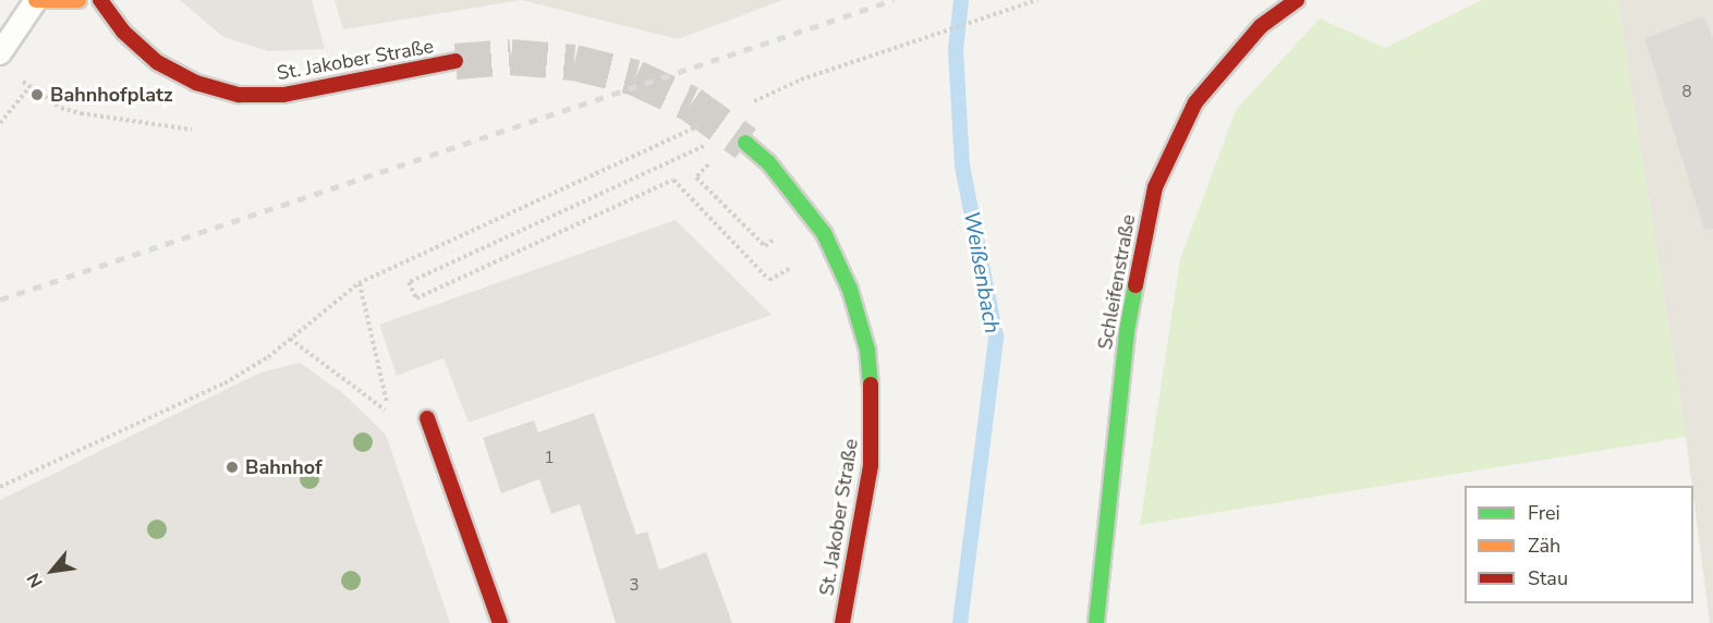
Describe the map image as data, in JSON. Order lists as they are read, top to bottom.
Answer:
{
  "streets": {
    "main road": ["St. Jakober Straße", "Schleifenstraße"]
  },
  "water": ["Weißenbach"],
  "places": ["Bahnhofplatz", "Bahnhof"],
  "house_numbers": ["8", "1", "3"],
  "legend": ["Frei", "Zäh", "Stau"],
  "north": "bottom left"
}
